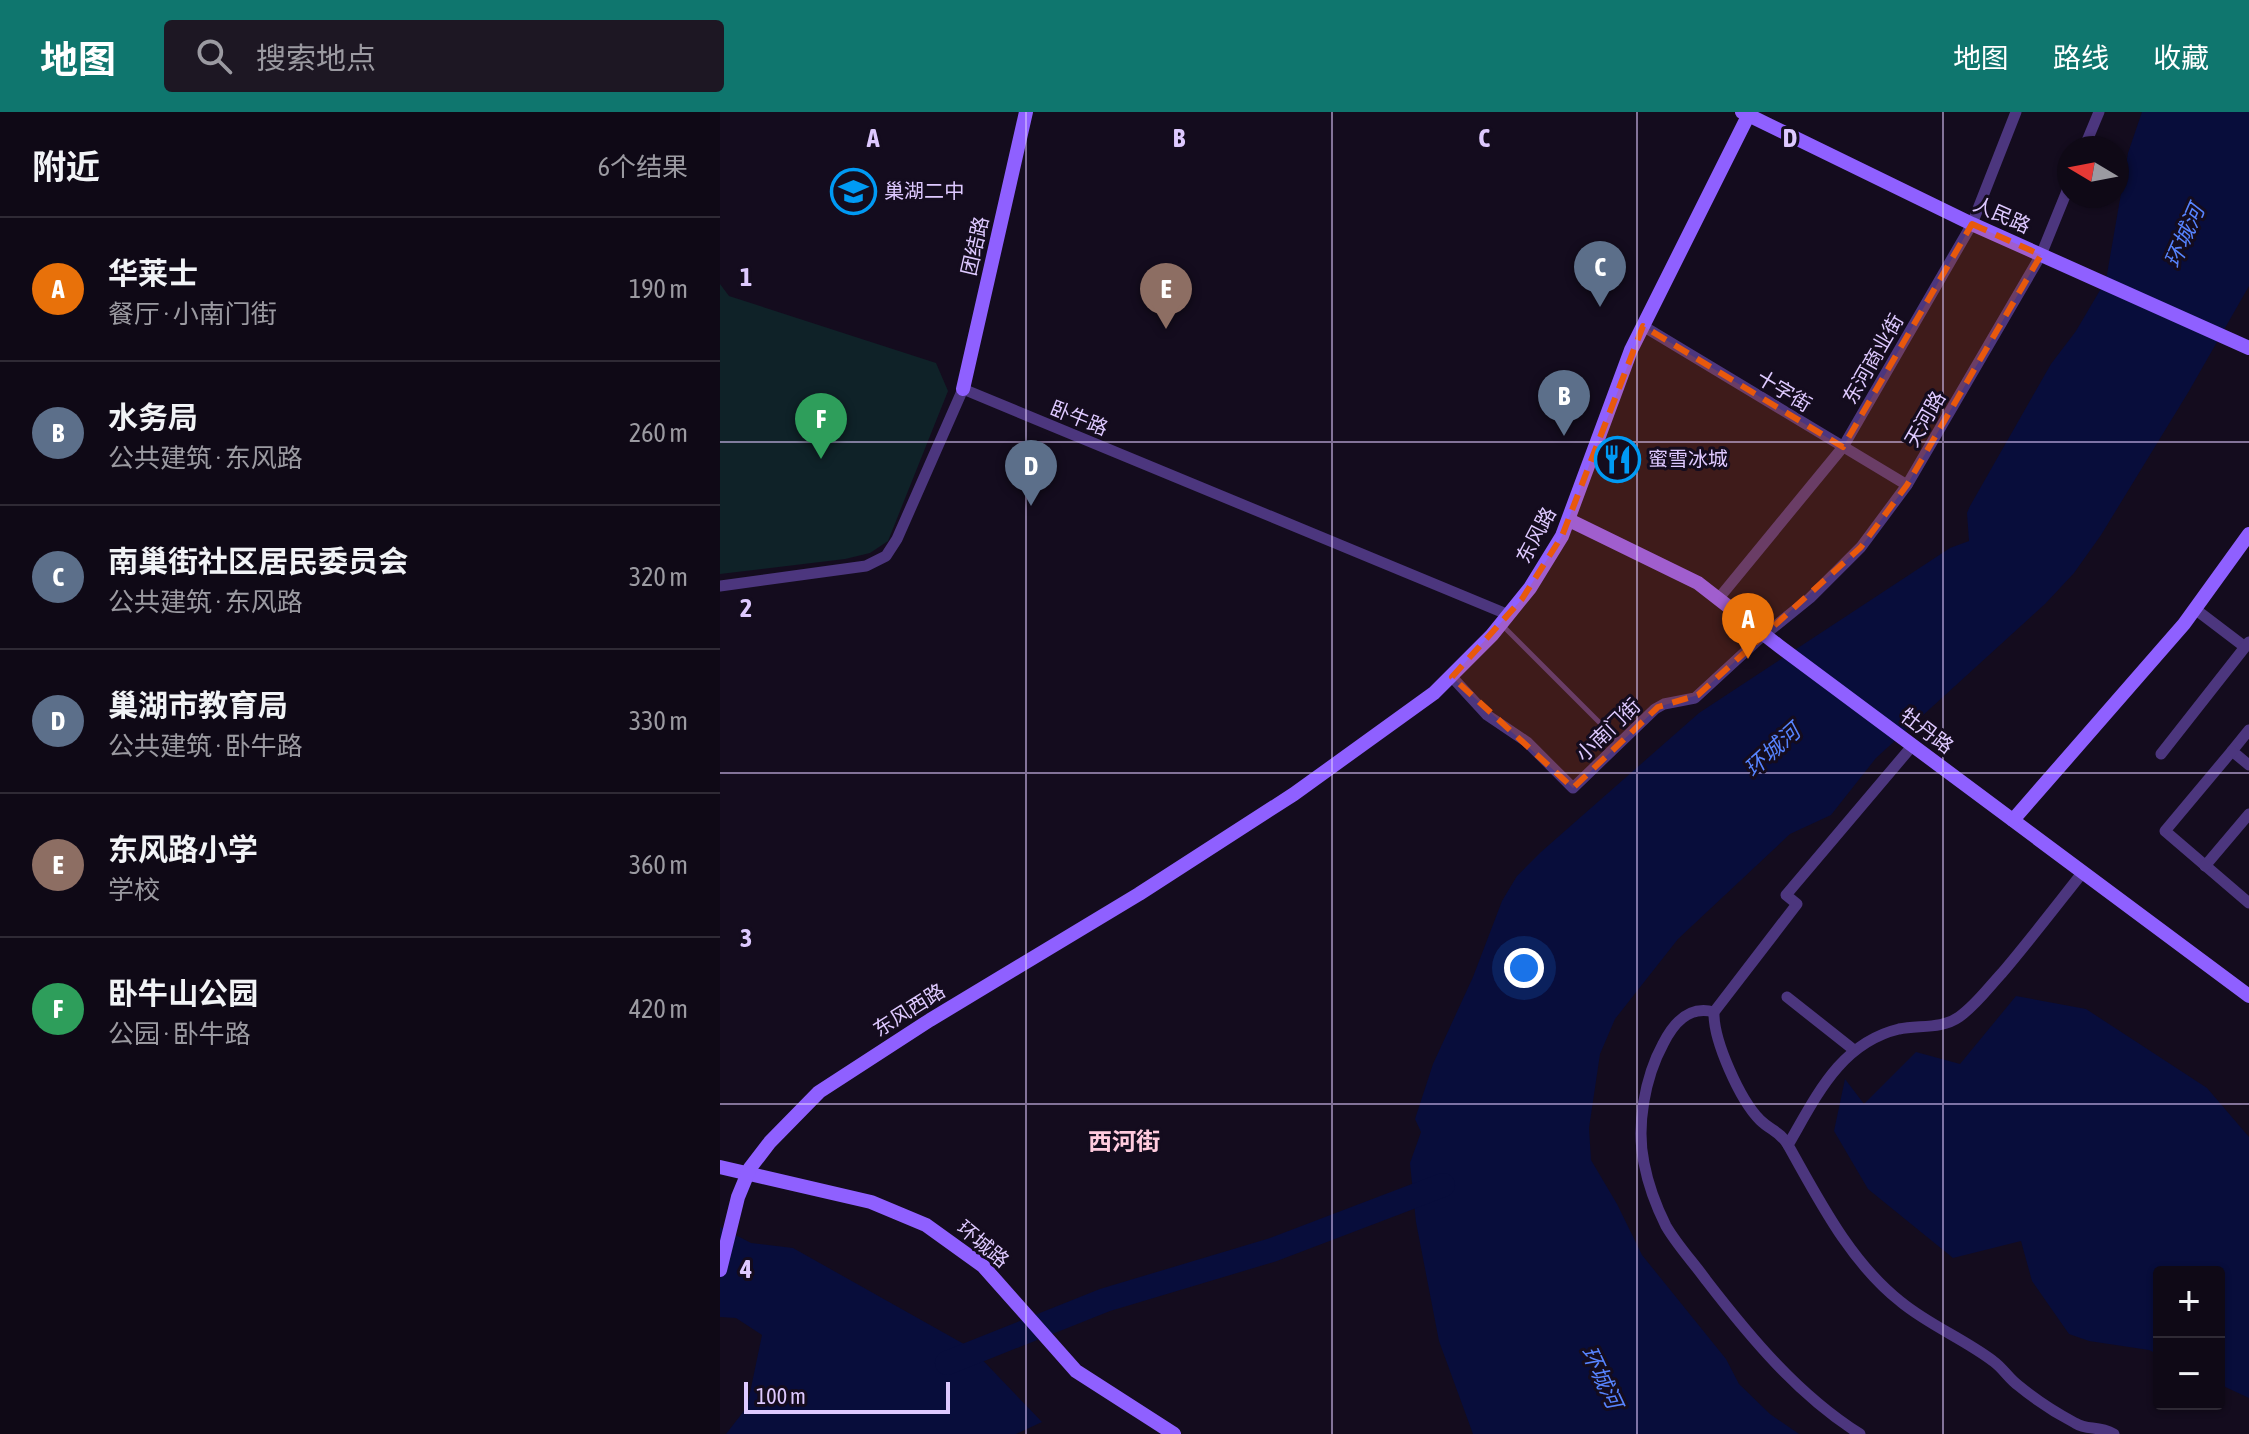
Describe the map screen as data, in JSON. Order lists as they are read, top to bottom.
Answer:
{
  "streets": {
    "street": [
      "人民路",
      "团结路",
      "东河商业街",
      "十字街",
      "卧牛路",
      "天河路",
      "东风路",
      "小南门街",
      "牡丹路",
      "东风西路",
      "环城路"
    ]
  },
  "crossings": [
    ["人民路", "东河商业街"],
    ["人民路", "天河路"],
    ["人民路", "东风路"],
    ["团结路", "卧牛路"],
    ["东河商业街", "十字街"],
    ["东河商业街", "牡丹路"],
    ["十字街", "天河路"],
    ["十字街", "东风路"],
    ["卧牛路", "东风路"],
    ["天河路", "小南门街"],
    ["天河路", "牡丹路"],
    ["东风路", "小南门街"],
    ["东风路", "牡丹路"],
    ["东风路", "东风西路"],
    ["小南门街", "牡丹路"],
    ["东风西路", "环城路"]
  ],
  "districts": ["西河街"],
  "water": ["环城河"],
  "places": {
    "school or university": ["巢湖二中"],
    "restaurant": ["蜜雪冰城"]
  },
  "scale_bar": "100 m",
  "north": "left",
  "page": {
    "header": "地图",
    "search": "搜索地点",
    "nav": ["地图", "路线", "收藏"],
    "heading": ["附近", "6个结果"],
    "list": [
      {
        "mark": "A",
        "name": "华莱士",
        "note": "餐厅 · 小南门街",
        "value": "190 m"
      },
      {
        "mark": "B",
        "name": "水务局",
        "note": "公共建筑 · 东风路",
        "value": "260 m"
      },
      {
        "mark": "C",
        "name": "南巢街社区居民委员会",
        "note": "公共建筑 · 东风路",
        "value": "320 m"
      },
      {
        "mark": "D",
        "name": "巢湖市教育局",
        "note": "公共建筑 · 卧牛路",
        "value": "330 m"
      },
      {
        "mark": "E",
        "name": "东风路小学",
        "note": "学校",
        "value": "360 m"
      },
      {
        "mark": "F",
        "name": "卧牛山公园",
        "note": "公园 · 卧牛路",
        "value": "420 m"
      }
    ],
    "pins": [
      "C",
      "E",
      "B",
      "F",
      "D",
      "A"
    ],
    "map_buttons": ["+", "−"],
    "scale": "100 m"
  },
  "grid": {
    "columns": [
      "A",
      "B",
      "C",
      "D"
    ],
    "rows": [
      "1",
      "2",
      "3",
      "4"
    ]
  }
}
